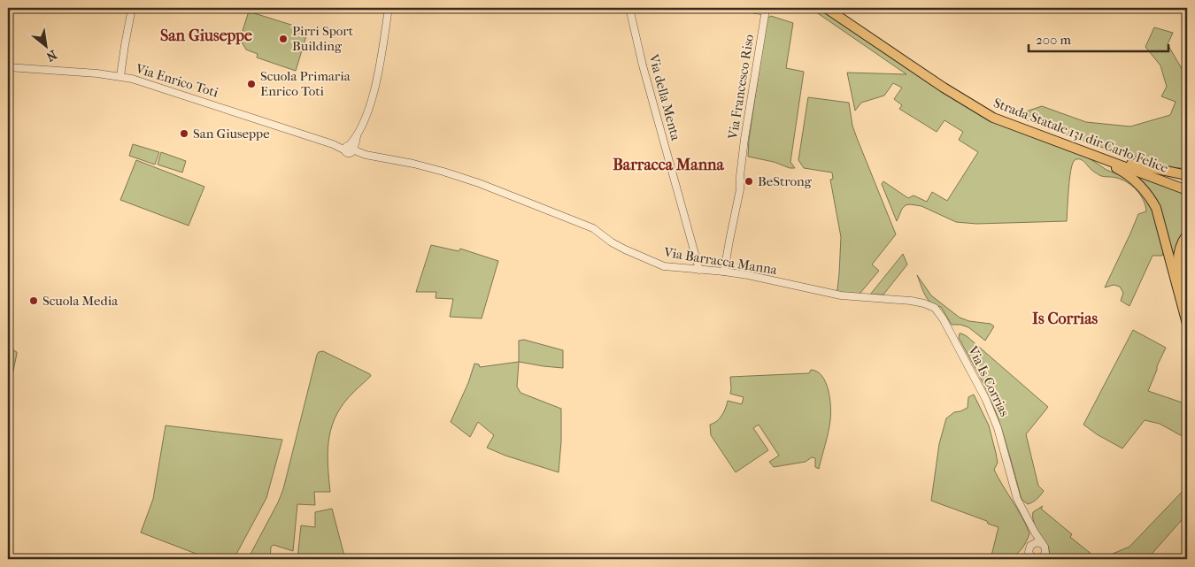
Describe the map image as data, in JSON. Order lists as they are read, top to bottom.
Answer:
{
  "streets": {
    "highway": ["Strada Statale 131 dir Carlo Felice"],
    "street": [
      "Via Enrico Toti",
      "Via Francesco Riso",
      "Via della Menta",
      "Via Barracca Manna",
      "Via Is Corrias"
    ]
  },
  "crossings": [
    ["Via Enrico Toti", "Via Barracca Manna"],
    ["Via Francesco Riso", "Via Barracca Manna"],
    ["Via della Menta", "Via Barracca Manna"],
    ["Via Barracca Manna", "Via Is Corrias"]
  ],
  "districts": ["San Giuseppe", "Barracca Manna", "Is Corrias"],
  "places": [
    "Pirri Sport Building",
    "Scuola Primaria Enrico Toti",
    "San Giuseppe",
    "BeStrong",
    "Scuola Media"
  ],
  "scale_bar": "200 m",
  "north": "bottom right"
}
